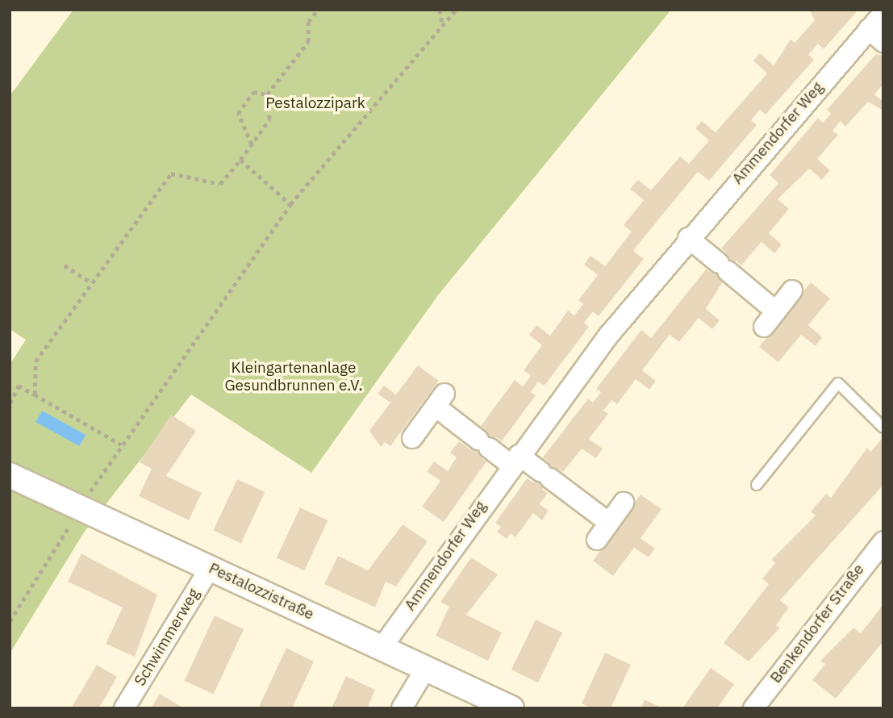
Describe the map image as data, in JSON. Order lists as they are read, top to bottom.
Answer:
{
  "streets": {
    "street": [
      "Ammendorfer Weg",
      "Pestalozzistraße",
      "Benkendorfer Straße",
      "Schwimmerweg"
    ]
  },
  "crossings": [
    ["Ammendorfer Weg", "Pestalozzistraße"],
    ["Pestalozzistraße", "Schwimmerweg"]
  ],
  "parks": ["Pestalozzipark", "Kleingartenanlage Gesundbrunnen e.V."]
}
